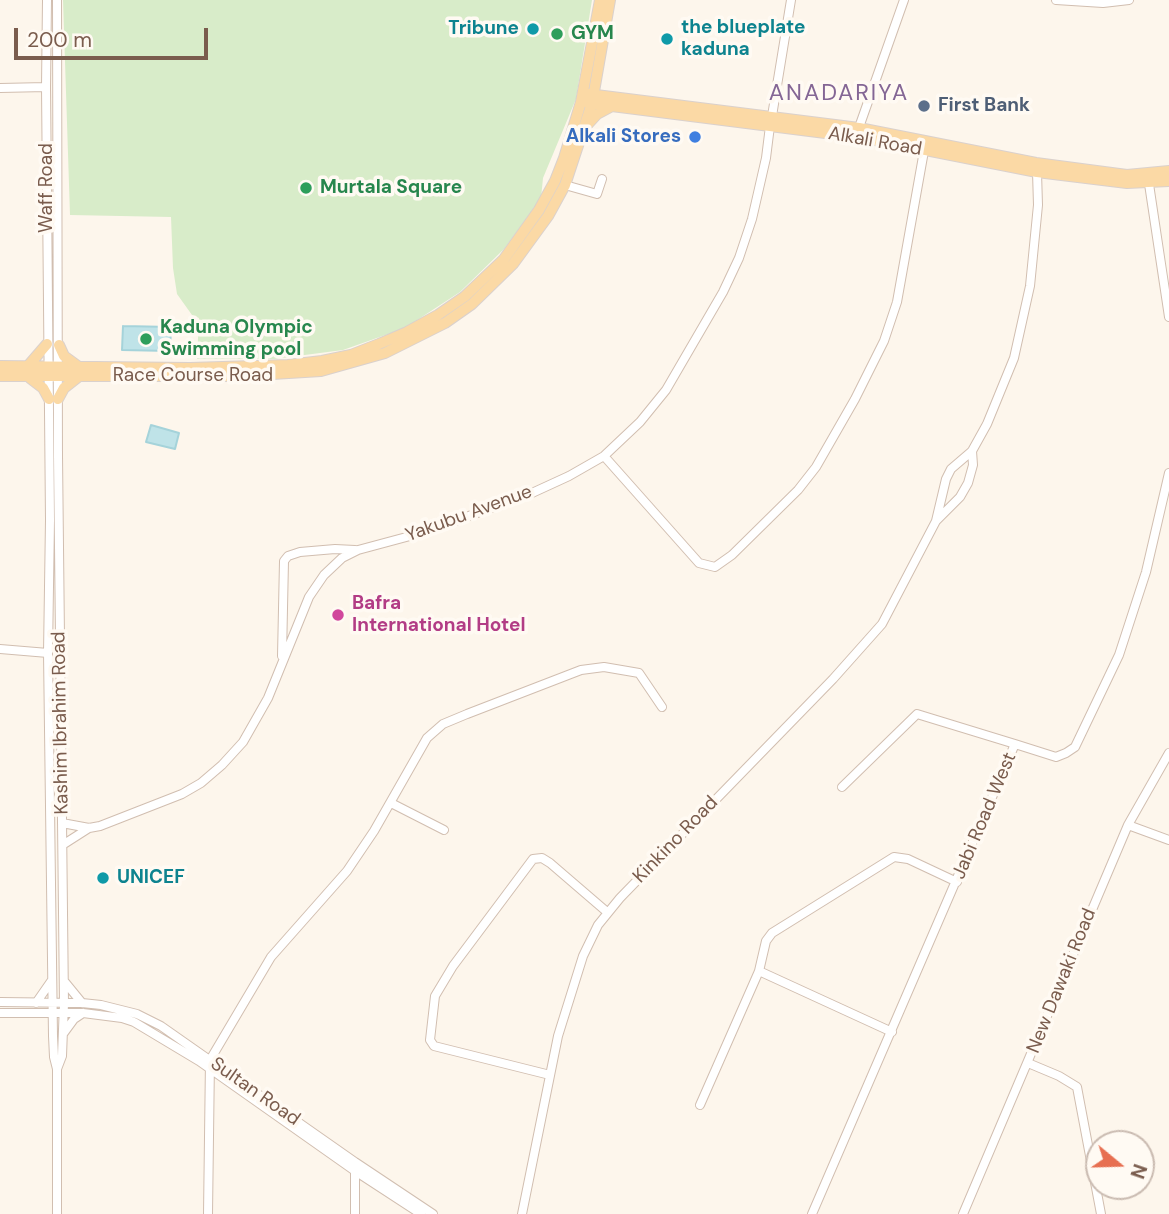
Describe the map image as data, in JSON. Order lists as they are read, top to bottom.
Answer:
{
  "streets": {
    "main road": ["Alkali Road", "Race Course Road"],
    "street": [
      "Waff Road",
      "Yakubu Avenue",
      "Kashim Ibrahim Road",
      "Jabi Road West",
      "Kinkino Road",
      "New Dawaki Road",
      "Sultan Road"
    ]
  },
  "crossings": [
    ["Alkali Road", "Race Course Road"],
    ["Alkali Road", "Yakubu Avenue"],
    ["Alkali Road", "Kinkino Road"],
    ["Waff Road", "Race Course Road"],
    ["Waff Road", "Kashim Ibrahim Road"],
    ["Race Course Road", "Kashim Ibrahim Road"],
    ["Yakubu Avenue", "Kashim Ibrahim Road"],
    ["Kashim Ibrahim Road", "Sultan Road"]
  ],
  "districts": ["ANADARIYA"],
  "places": [
    "Tribune",
    "GYM",
    "the blueplate kaduna",
    "First Bank",
    "Alkali Stores",
    "Murtala Square",
    "Kaduna Olympic Swimming pool",
    "Bafra International Hotel",
    "UNICEF"
  ],
  "scale_bar": "200 m",
  "north": "right"
}
